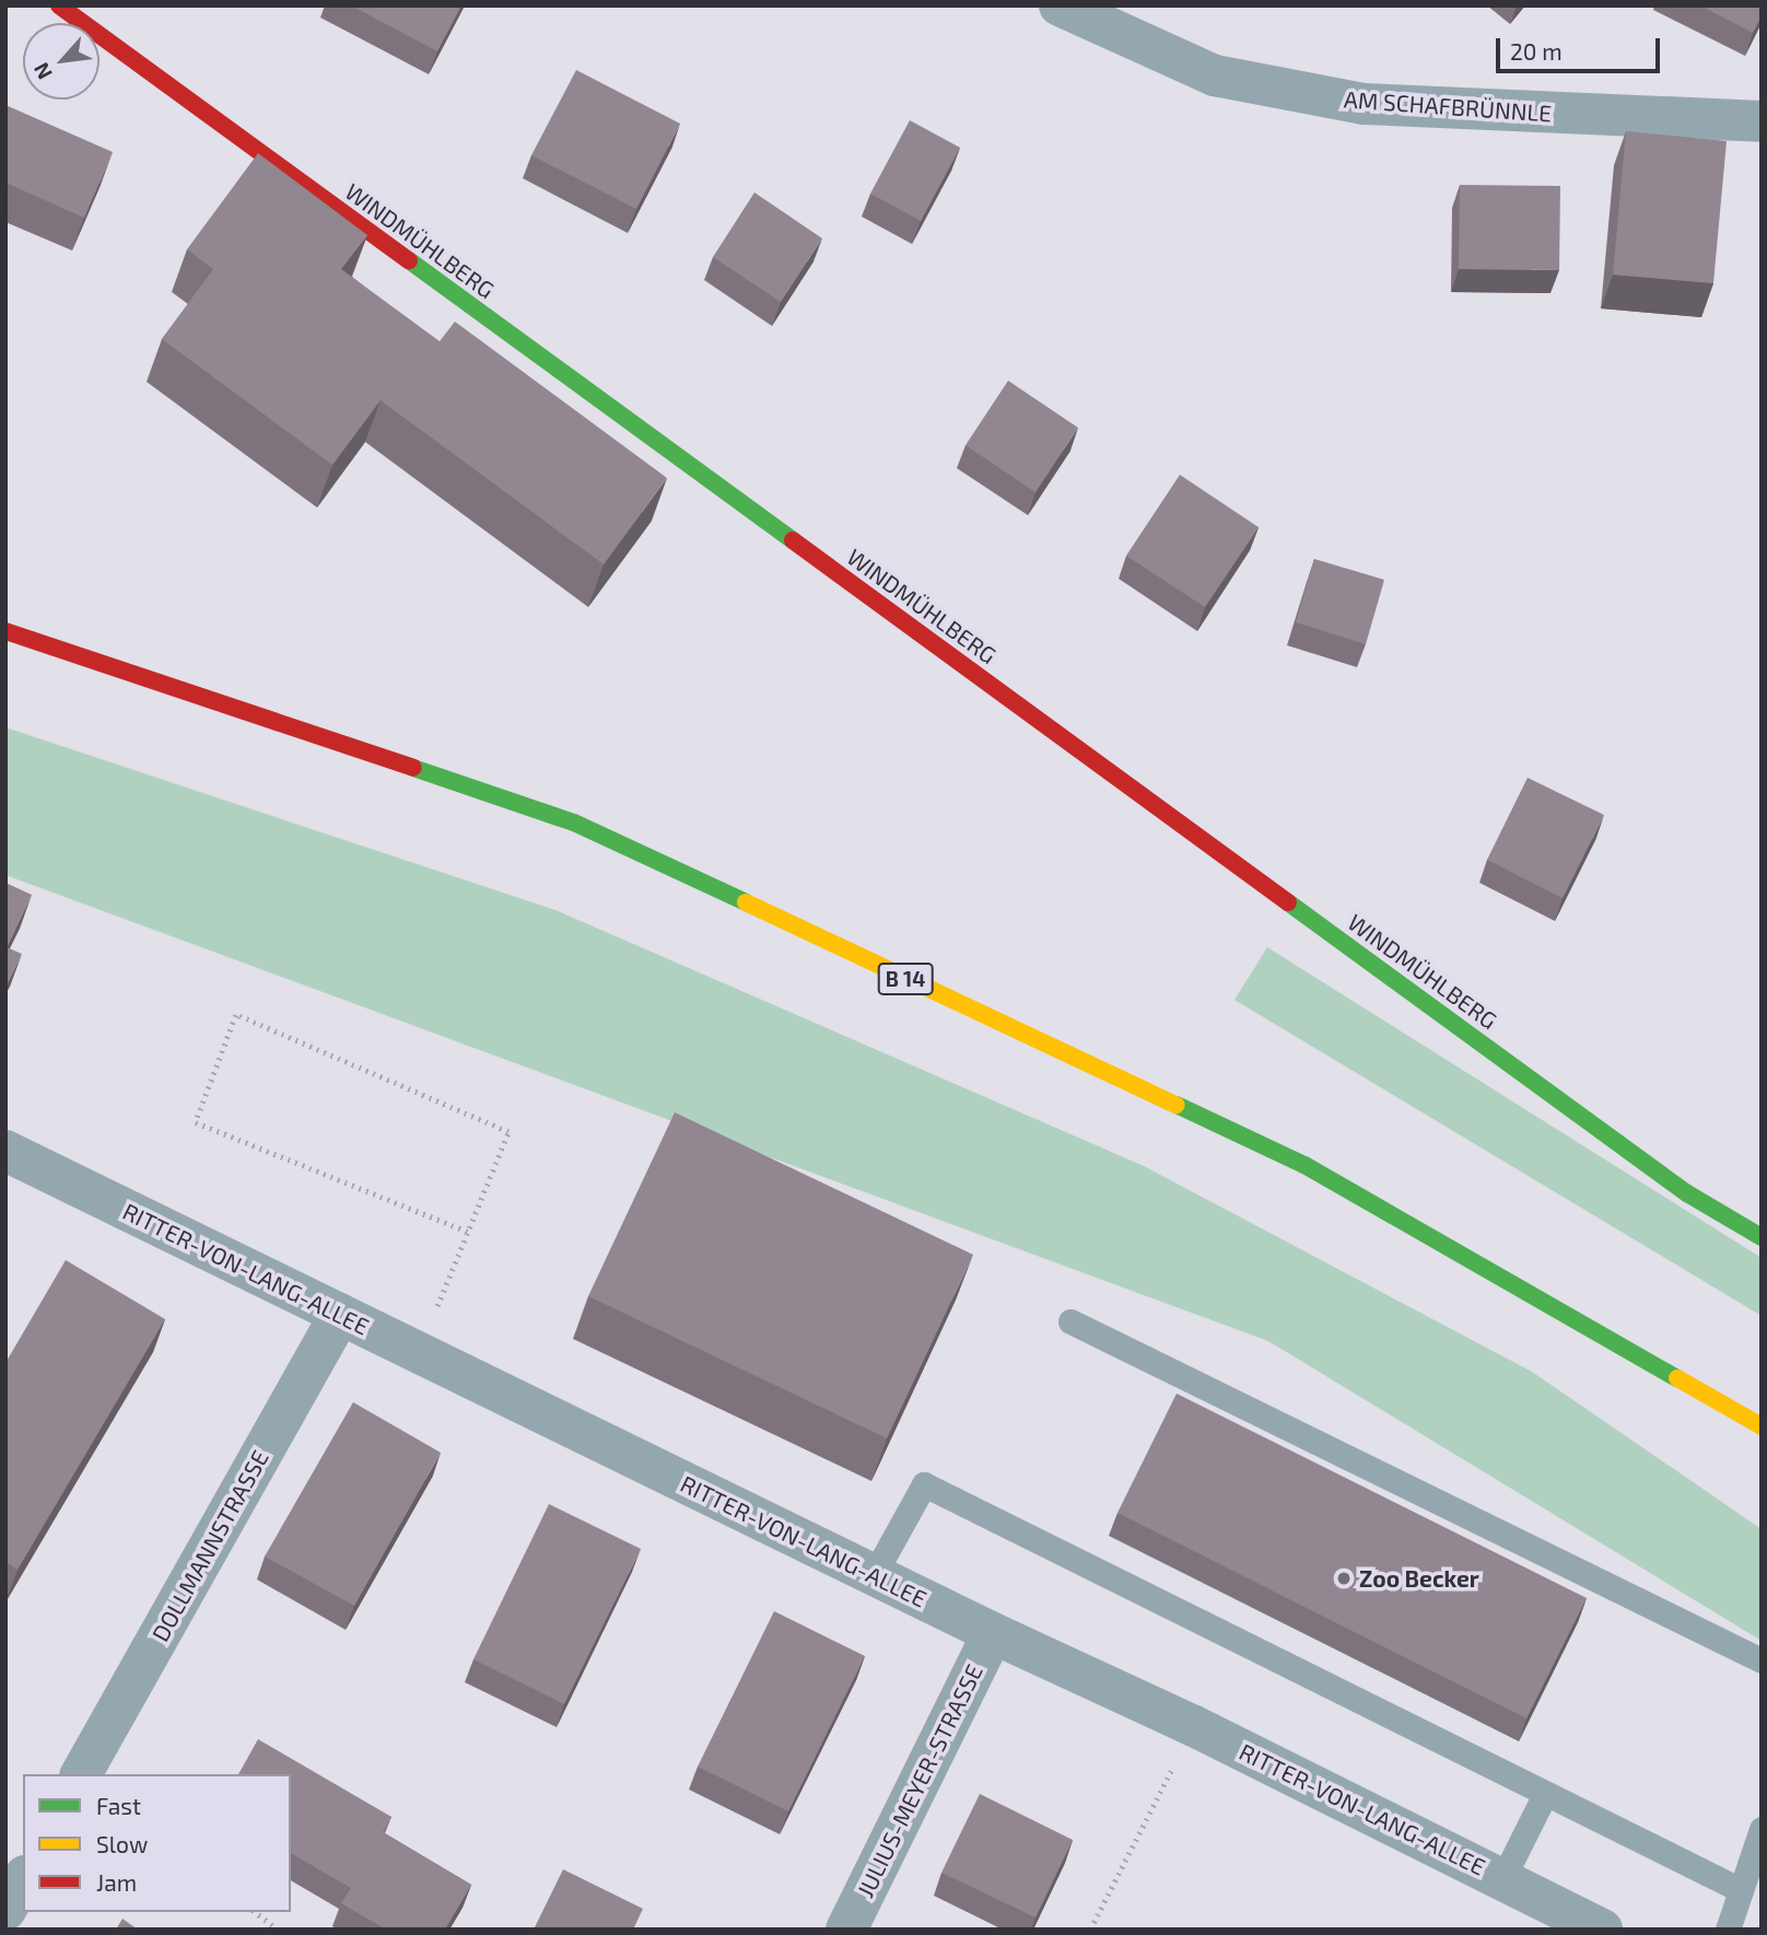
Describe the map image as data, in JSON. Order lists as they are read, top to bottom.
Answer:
{
  "streets": {
    "street": [
      "AM SCHAFBRÜNNLE",
      "WINDMÜHLBERG",
      "B 14",
      "RITTER-VON-LANG-ALLEE",
      "DOLLMANNSTRASSE",
      "JULIUS-MEYER-STRASSE"
    ]
  },
  "crossings": [
    ["RITTER-VON-LANG-ALLEE", "DOLLMANNSTRASSE"],
    ["RITTER-VON-LANG-ALLEE", "JULIUS-MEYER-STRASSE"]
  ],
  "places": ["Zoo Becker"],
  "legend": ["Fast", "Slow", "Jam"],
  "scale_bar": "20 m",
  "north": "bottom left"
}
